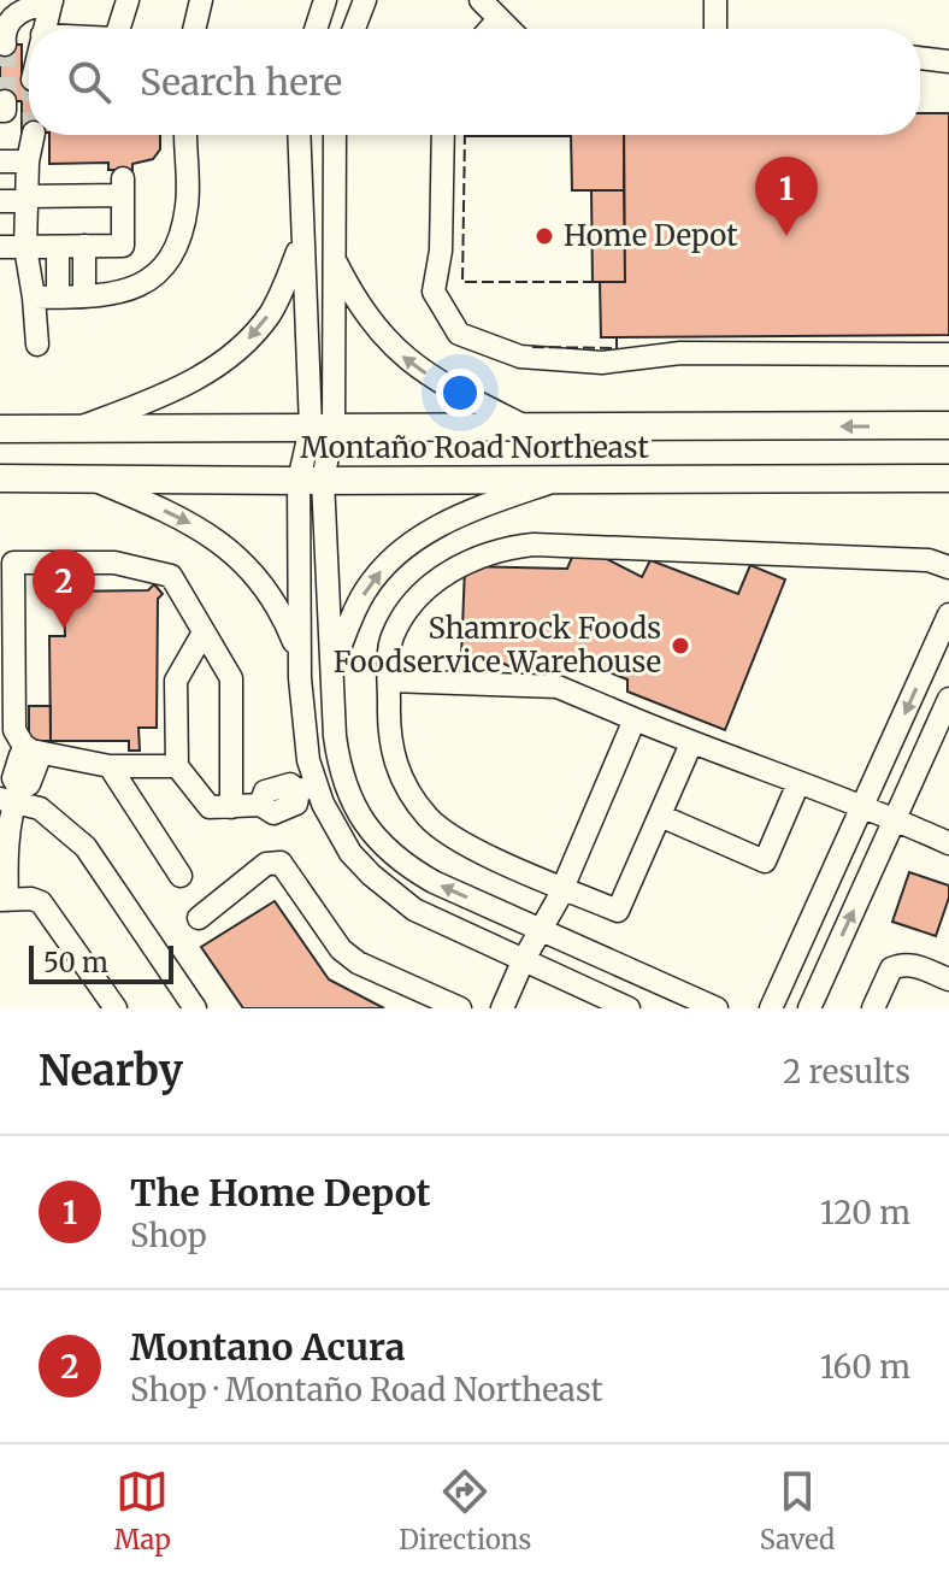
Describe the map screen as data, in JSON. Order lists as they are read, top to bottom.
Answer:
{
  "streets": {
    "main road": ["Montaño Road Northeast"]
  },
  "places": ["Home Depot", "Shamrock Foods Foodservice Warehouse"],
  "scale_bar": "50 m",
  "page": {
    "search": "Search here",
    "pins": ["1", "2"],
    "scale": "50 m",
    "heading": ["Nearby", "2 results"],
    "list": [
      {
        "mark": "1",
        "name": "The Home Depot",
        "note": "Shop",
        "value": "120 m"
      },
      {
        "mark": "2",
        "name": "Montano Acura",
        "note": "Shop · Montaño Road Northeast",
        "value": "160 m"
      }
    ],
    "nav": ["Map", "Directions", "Saved"]
  }
}
